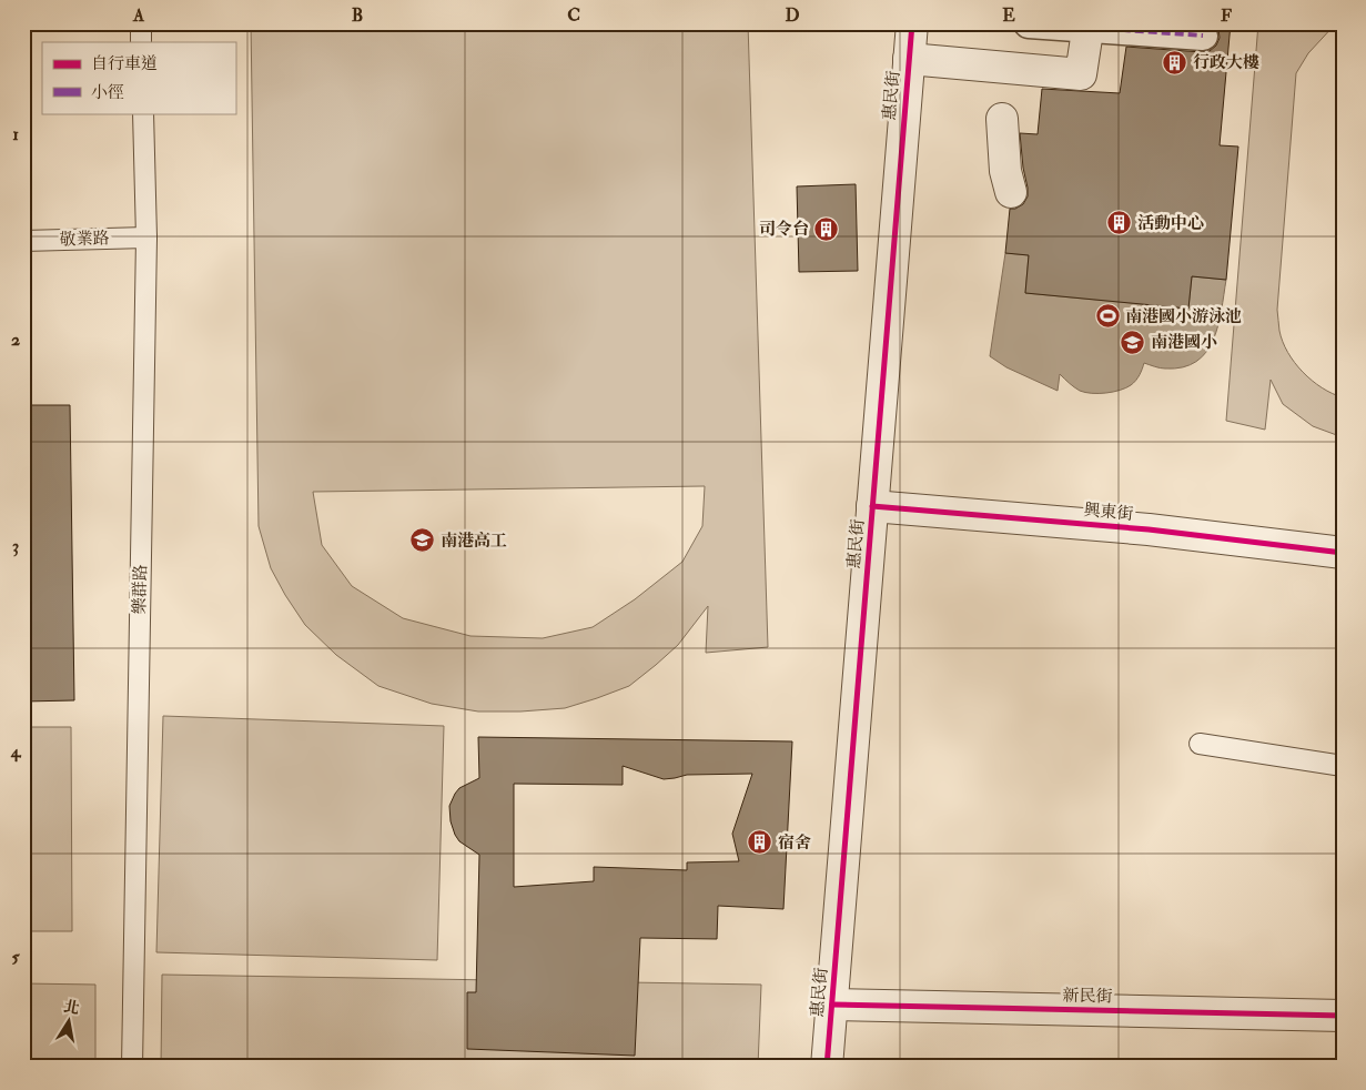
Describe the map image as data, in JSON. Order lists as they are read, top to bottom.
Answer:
{
  "streets": {
    "street": ["惠民街", "興東街", "新民街"],
    "lane": ["敬業路", "樂群路"]
  },
  "crossings": [
    ["惠民街", "興東街"],
    ["惠民街", "新民街"],
    ["敬業路", "樂群路"]
  ],
  "places": {
    "building": [
      "行政大樓",
      "活動中心",
      "司令台",
      "宿舍"
    ],
    "sports": ["南港國小游泳池"],
    "school or university": ["南港國小", "南港高工"]
  },
  "legend": ["自行車道", "小徑"],
  "north": "top",
  "grid": {
    "columns": [
      "A",
      "B",
      "C",
      "D",
      "E",
      "F"
    ],
    "rows": [
      "1",
      "2",
      "3",
      "4",
      "5"
    ]
  }
}
